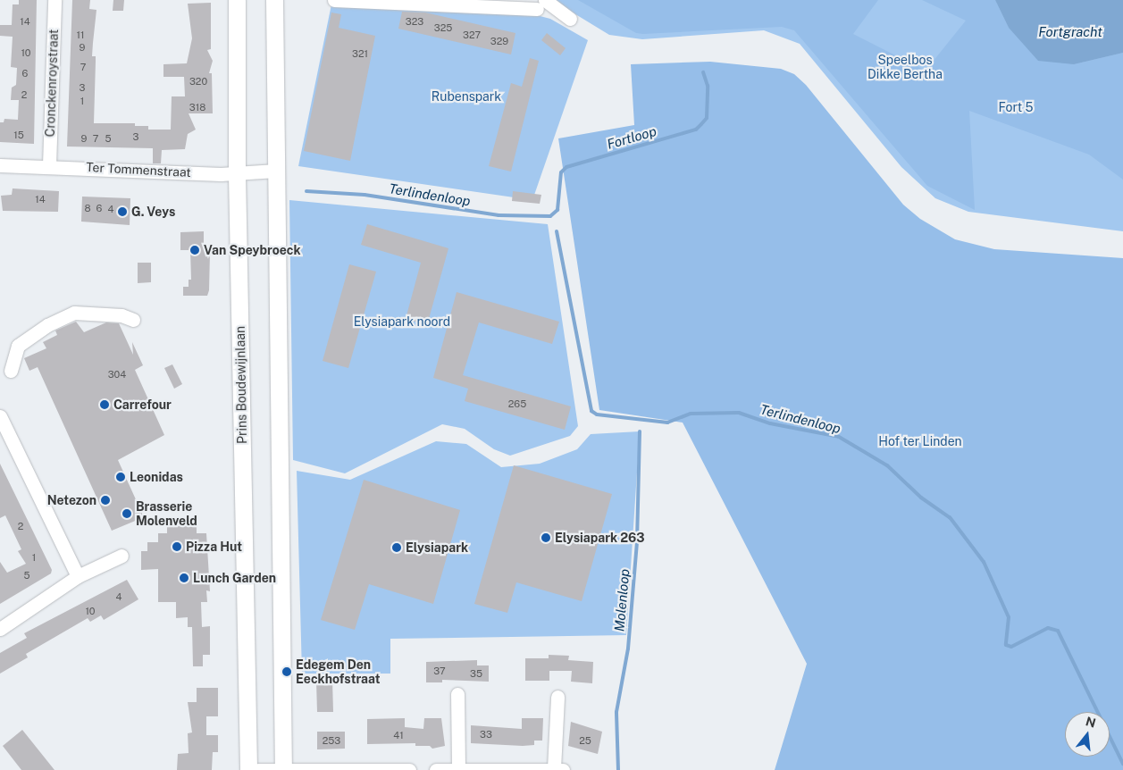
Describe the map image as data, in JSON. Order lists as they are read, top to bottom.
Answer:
{
  "streets": {
    "main road": ["Prins Boudewijnlaan"],
    "street": ["Cronckenroystraat", "Ter Tommenstraat"]
  },
  "crossings": [
    ["Cronckenroystraat", "Ter Tommenstraat"],
    ["Ter Tommenstraat", "Prins Boudewijnlaan"]
  ],
  "water": [
    "Fortgracht",
    "Fortloop",
    "Terlindenloop",
    "Molenloop"
  ],
  "parks": [
    "Speelbos Dikke Bertha",
    "Rubenspark",
    "Fort 5",
    "Elysiapark noord",
    "Hof ter Linden"
  ],
  "places": [
    "G. Veys",
    "Van Speybroeck",
    "Carrefour",
    "Leonidas",
    "Netezon",
    "Brasserie Molenveld",
    "Elysiapark 263",
    "Pizza Hut",
    "Elysiapark",
    "Lunch Garden",
    "Edegem Den Eeckhofstraat"
  ],
  "house_numbers": [
    "14",
    "323",
    "325",
    "11",
    "327",
    "329",
    "9",
    "10",
    "321",
    "7",
    "6",
    "320",
    "3",
    "2",
    "1",
    "318",
    "15",
    "3",
    "9",
    "7",
    "5",
    "14",
    "8",
    "6",
    "4",
    "304",
    "265",
    "2",
    "1",
    "5",
    "4",
    "10",
    "37",
    "35",
    "33",
    "41",
    "253",
    "25"
  ],
  "north": "top"
}
